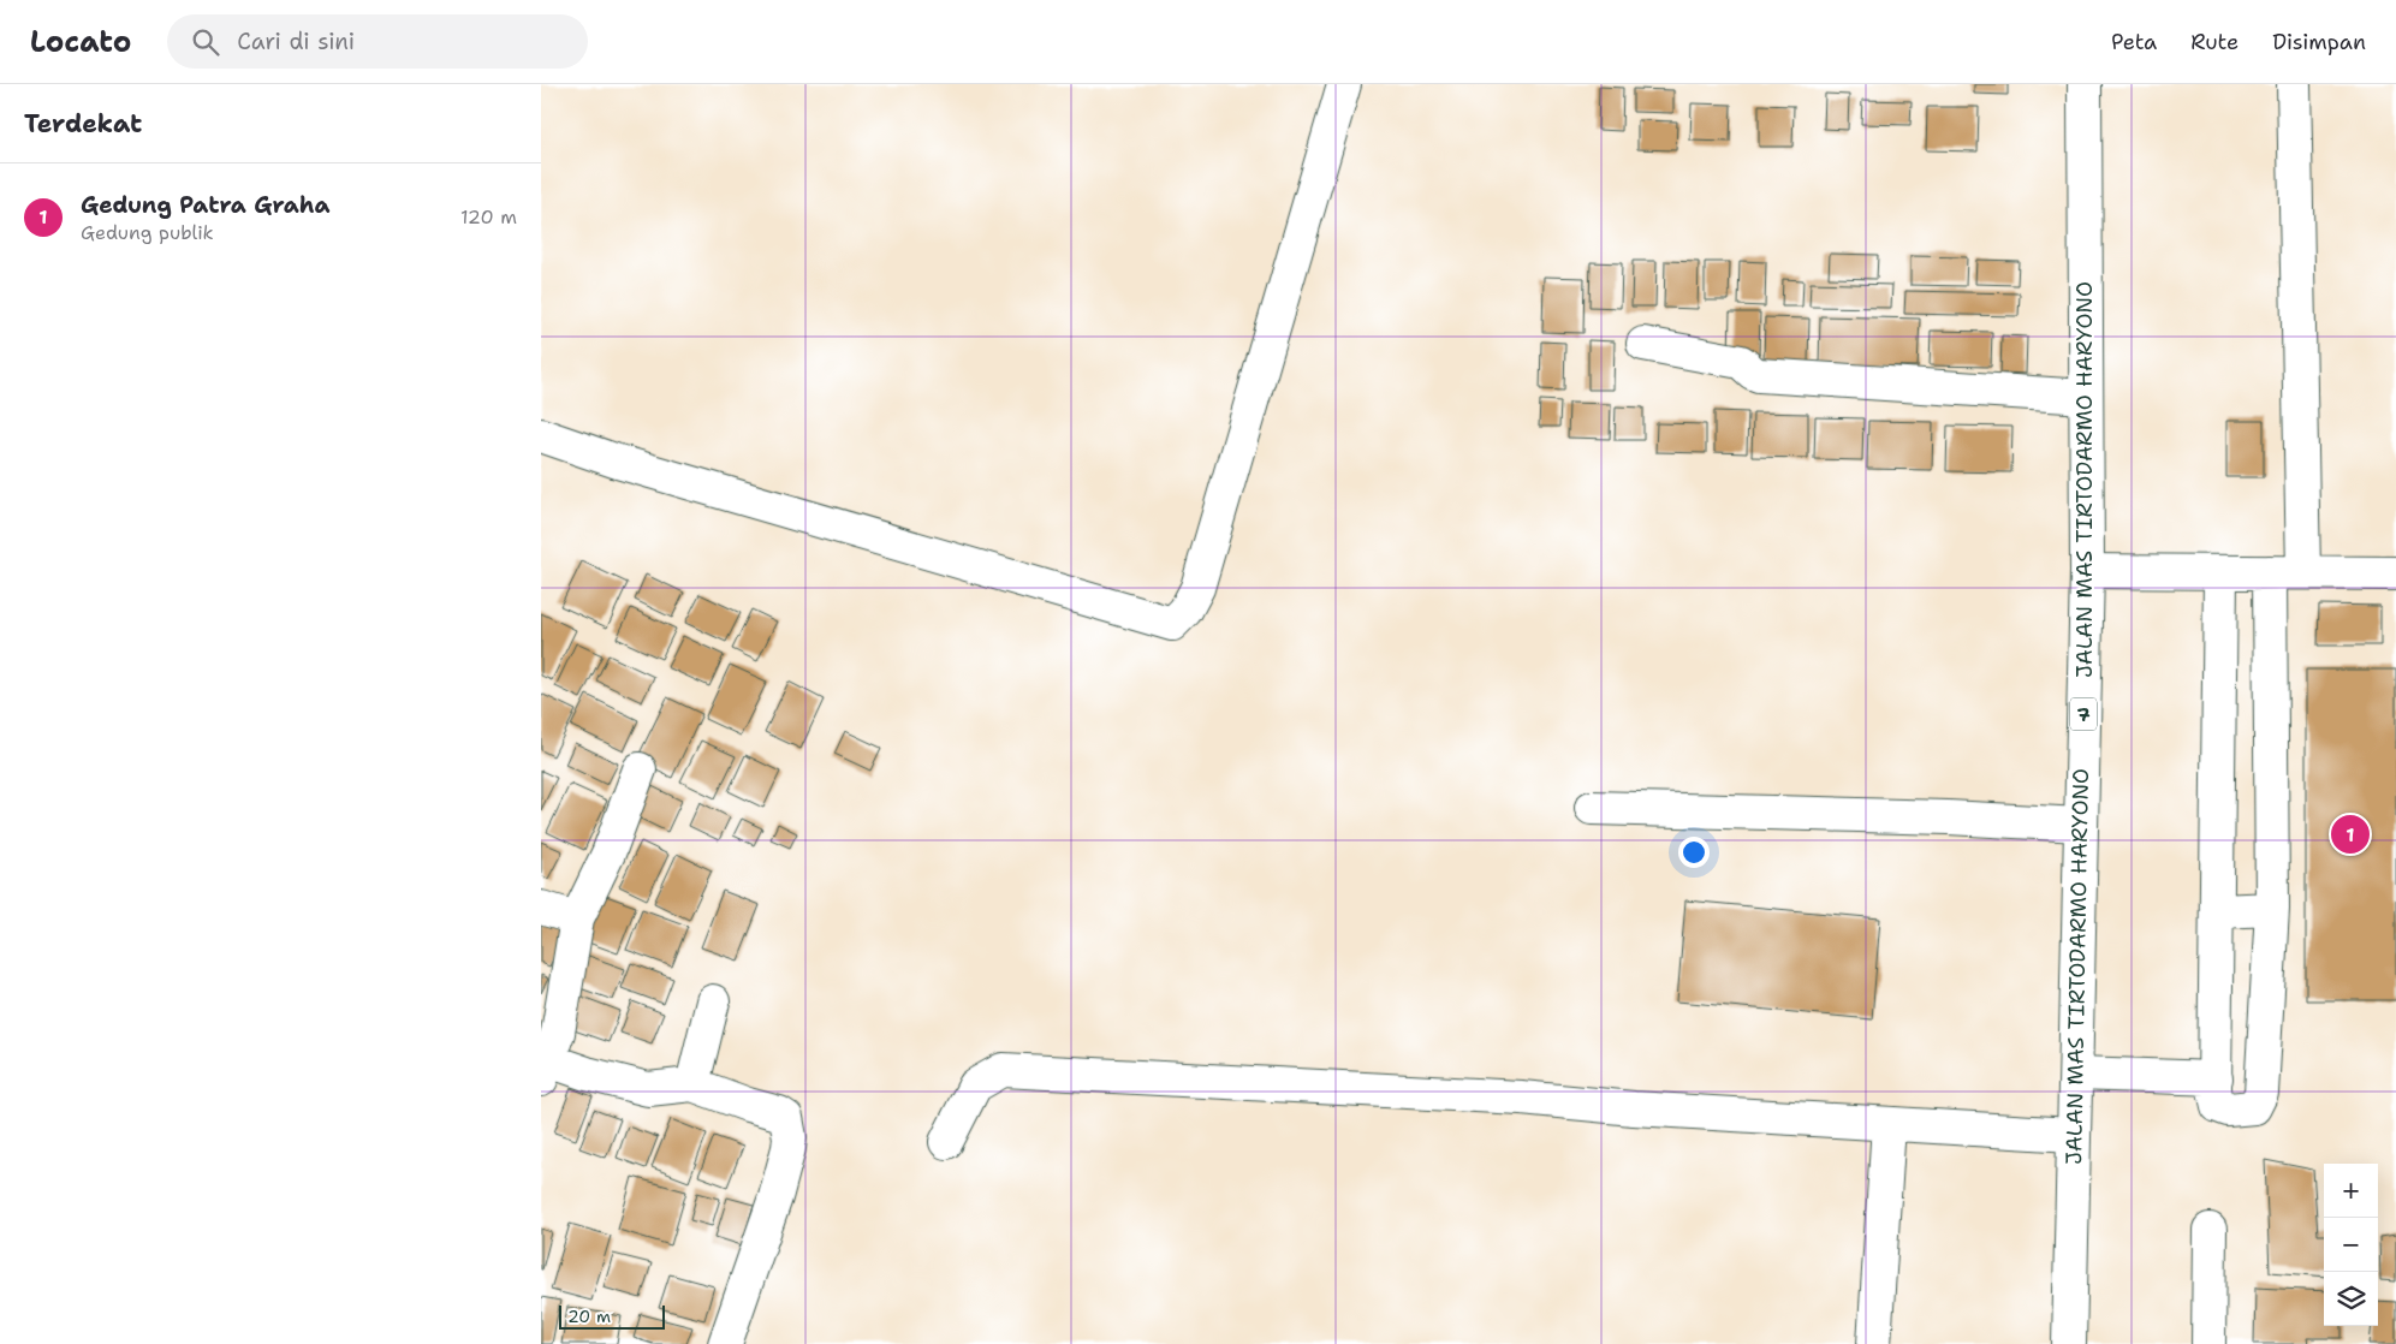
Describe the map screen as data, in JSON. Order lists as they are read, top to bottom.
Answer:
{
  "streets": {
    "main road": ["JALAN MAS TIRTODARMO HARYONO", "7"]
  },
  "scale_bar": "20 m",
  "page": {
    "header": "Locato",
    "search": "Cari di sini",
    "nav": ["Peta", "Rute", "Disimpan"],
    "heading": "Terdekat",
    "list": [
      {
        "mark": "1",
        "name": "Gedung Patra Graha",
        "note": "Gedung publik",
        "value": "120 m"
      }
    ],
    "pins": "1",
    "map_buttons": ["+", "−"],
    "scale": "20 m"
  }
}
